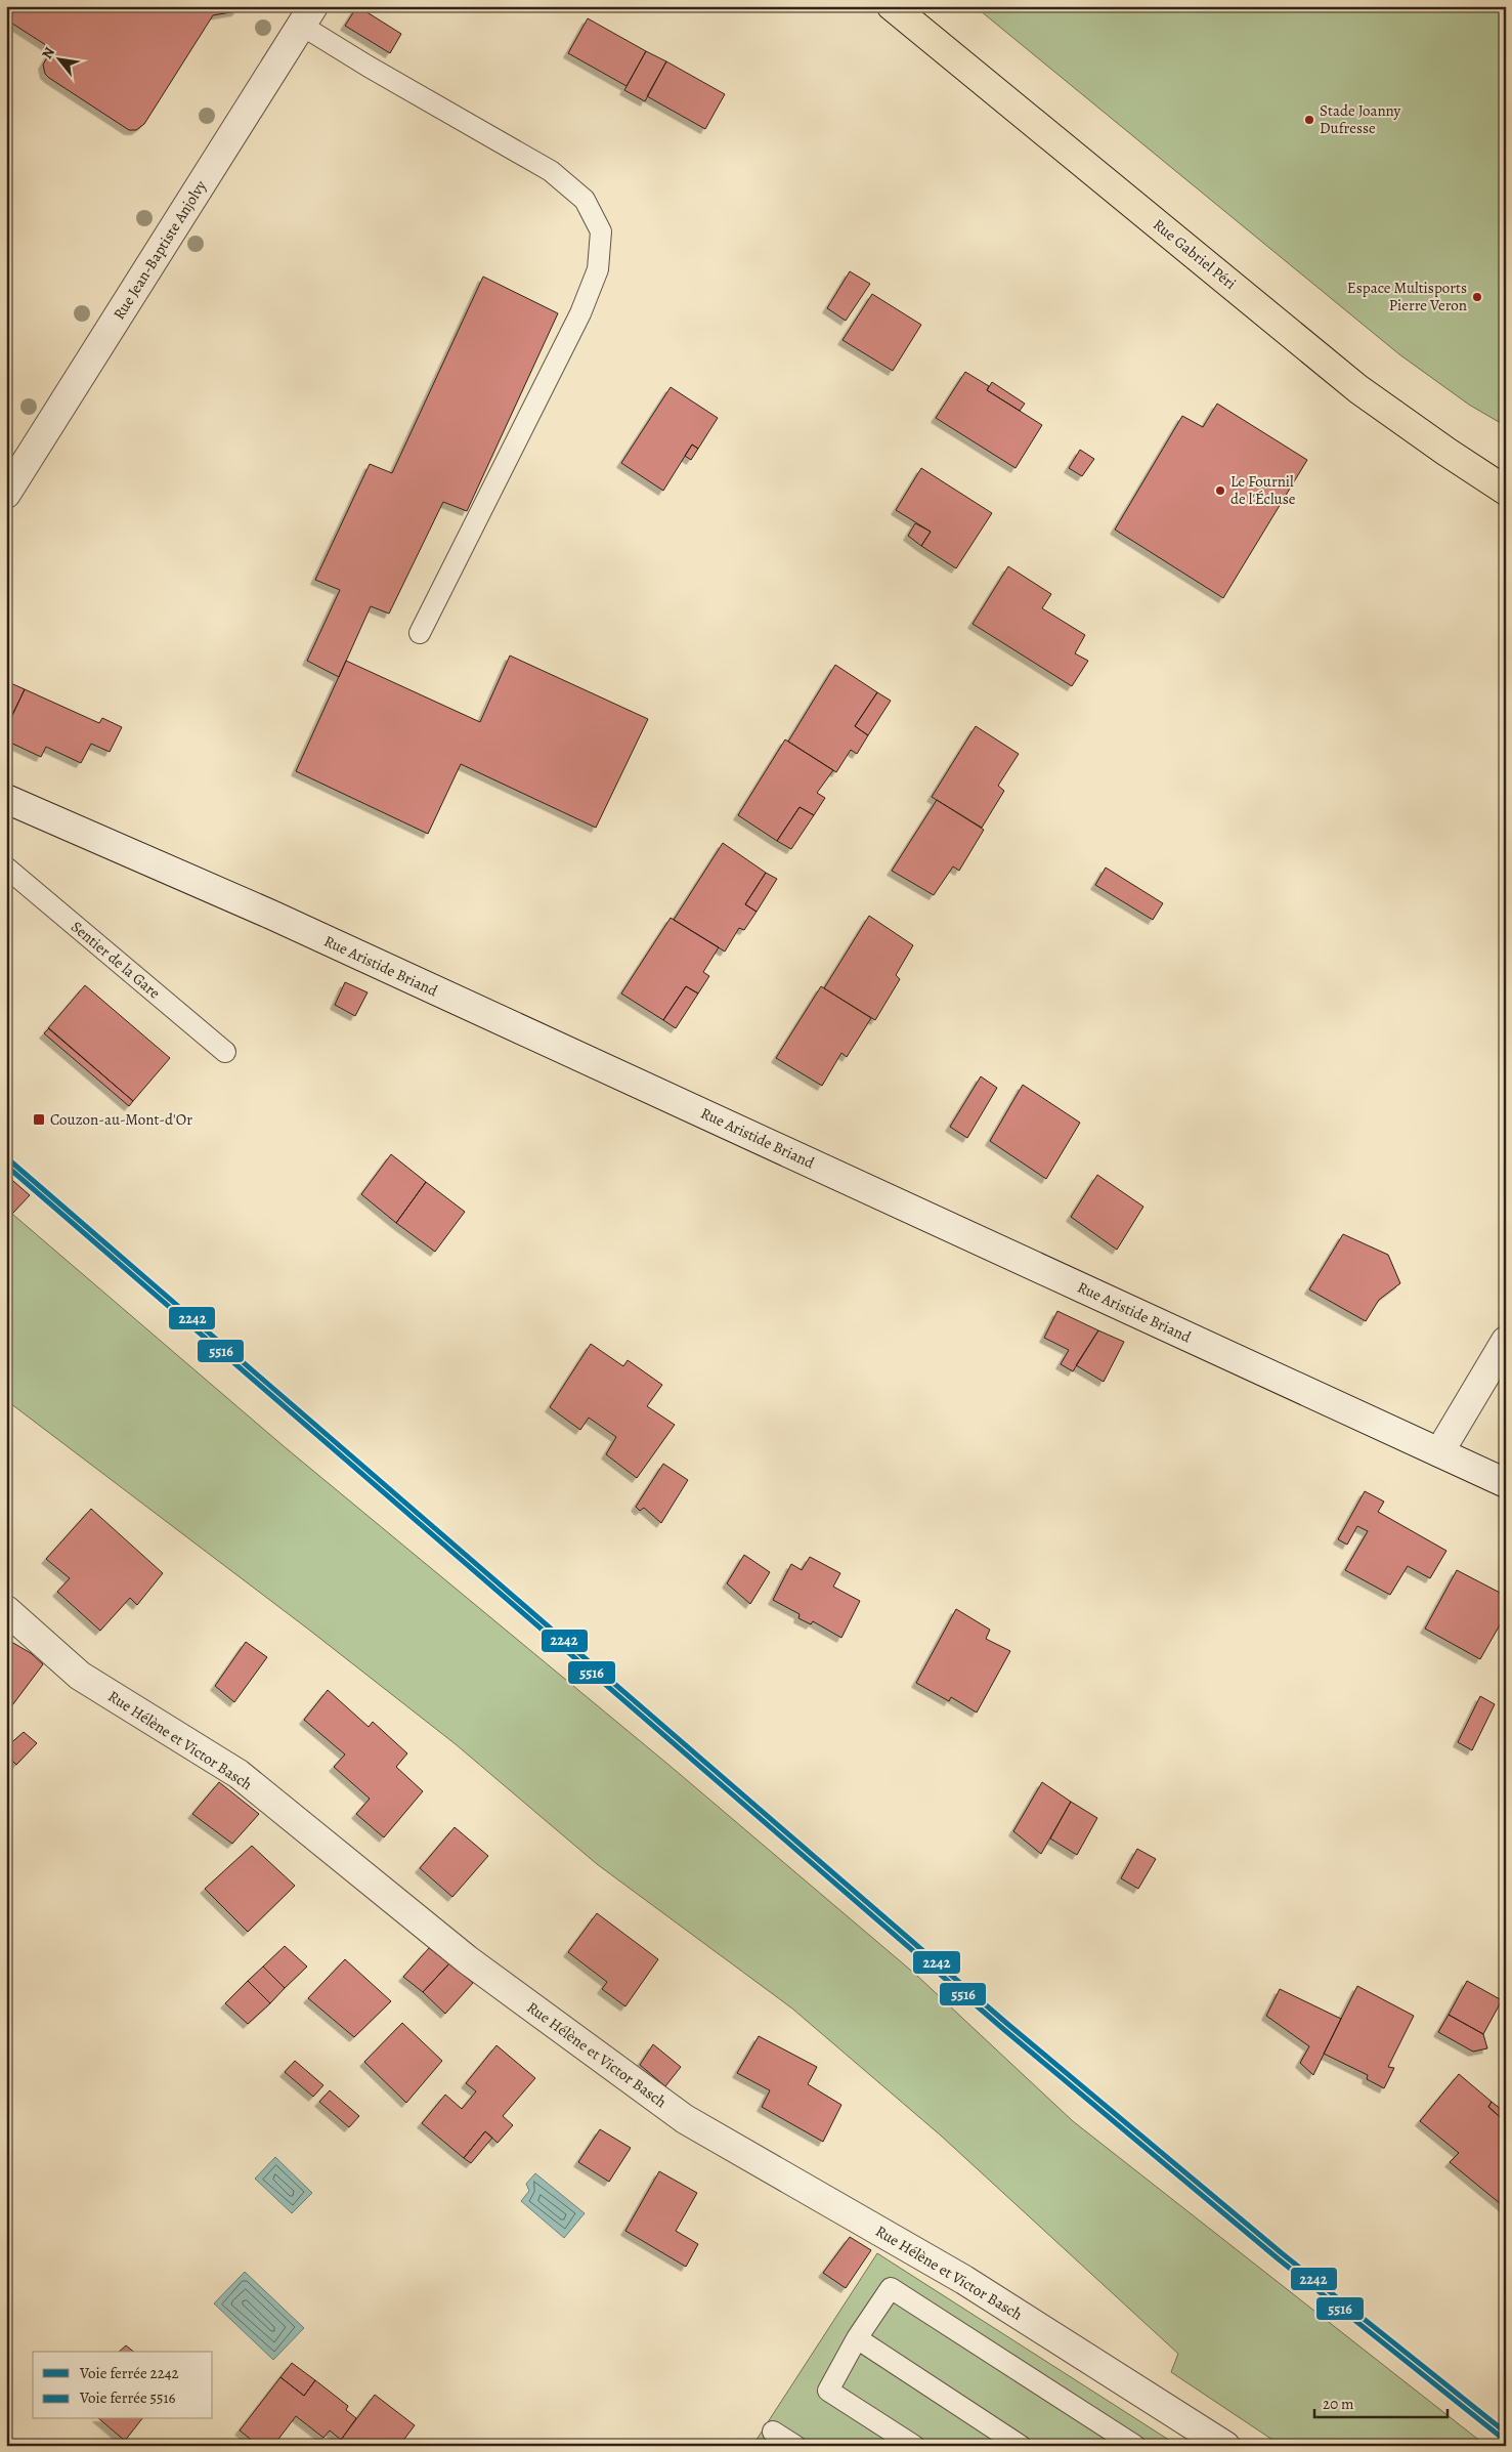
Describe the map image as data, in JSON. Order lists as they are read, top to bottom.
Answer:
{
  "streets": {
    "main road": ["Rue Gabriel Péri"],
    "street": ["Rue Jean-Baptiste Anjolvy", "Rue Aristide Briand", "Rue Hélène et Victor Basch"],
    "lane": ["Sentier de la Gare"]
  },
  "places": {
    "other": ["Stade Joanny Dufresse", "Espace Multisports Pierre Veron", "Le Fournil de l'Écluse"],
    "transit": ["Couzon-au-Mont-d'Or"]
  },
  "lines": ["rail line 2242", "rail line 5516"],
  "legend": ["Voie ferrée 2242", "Voie ferrée 5516"],
  "scale_bar": "20 m",
  "north": "top left"
}
